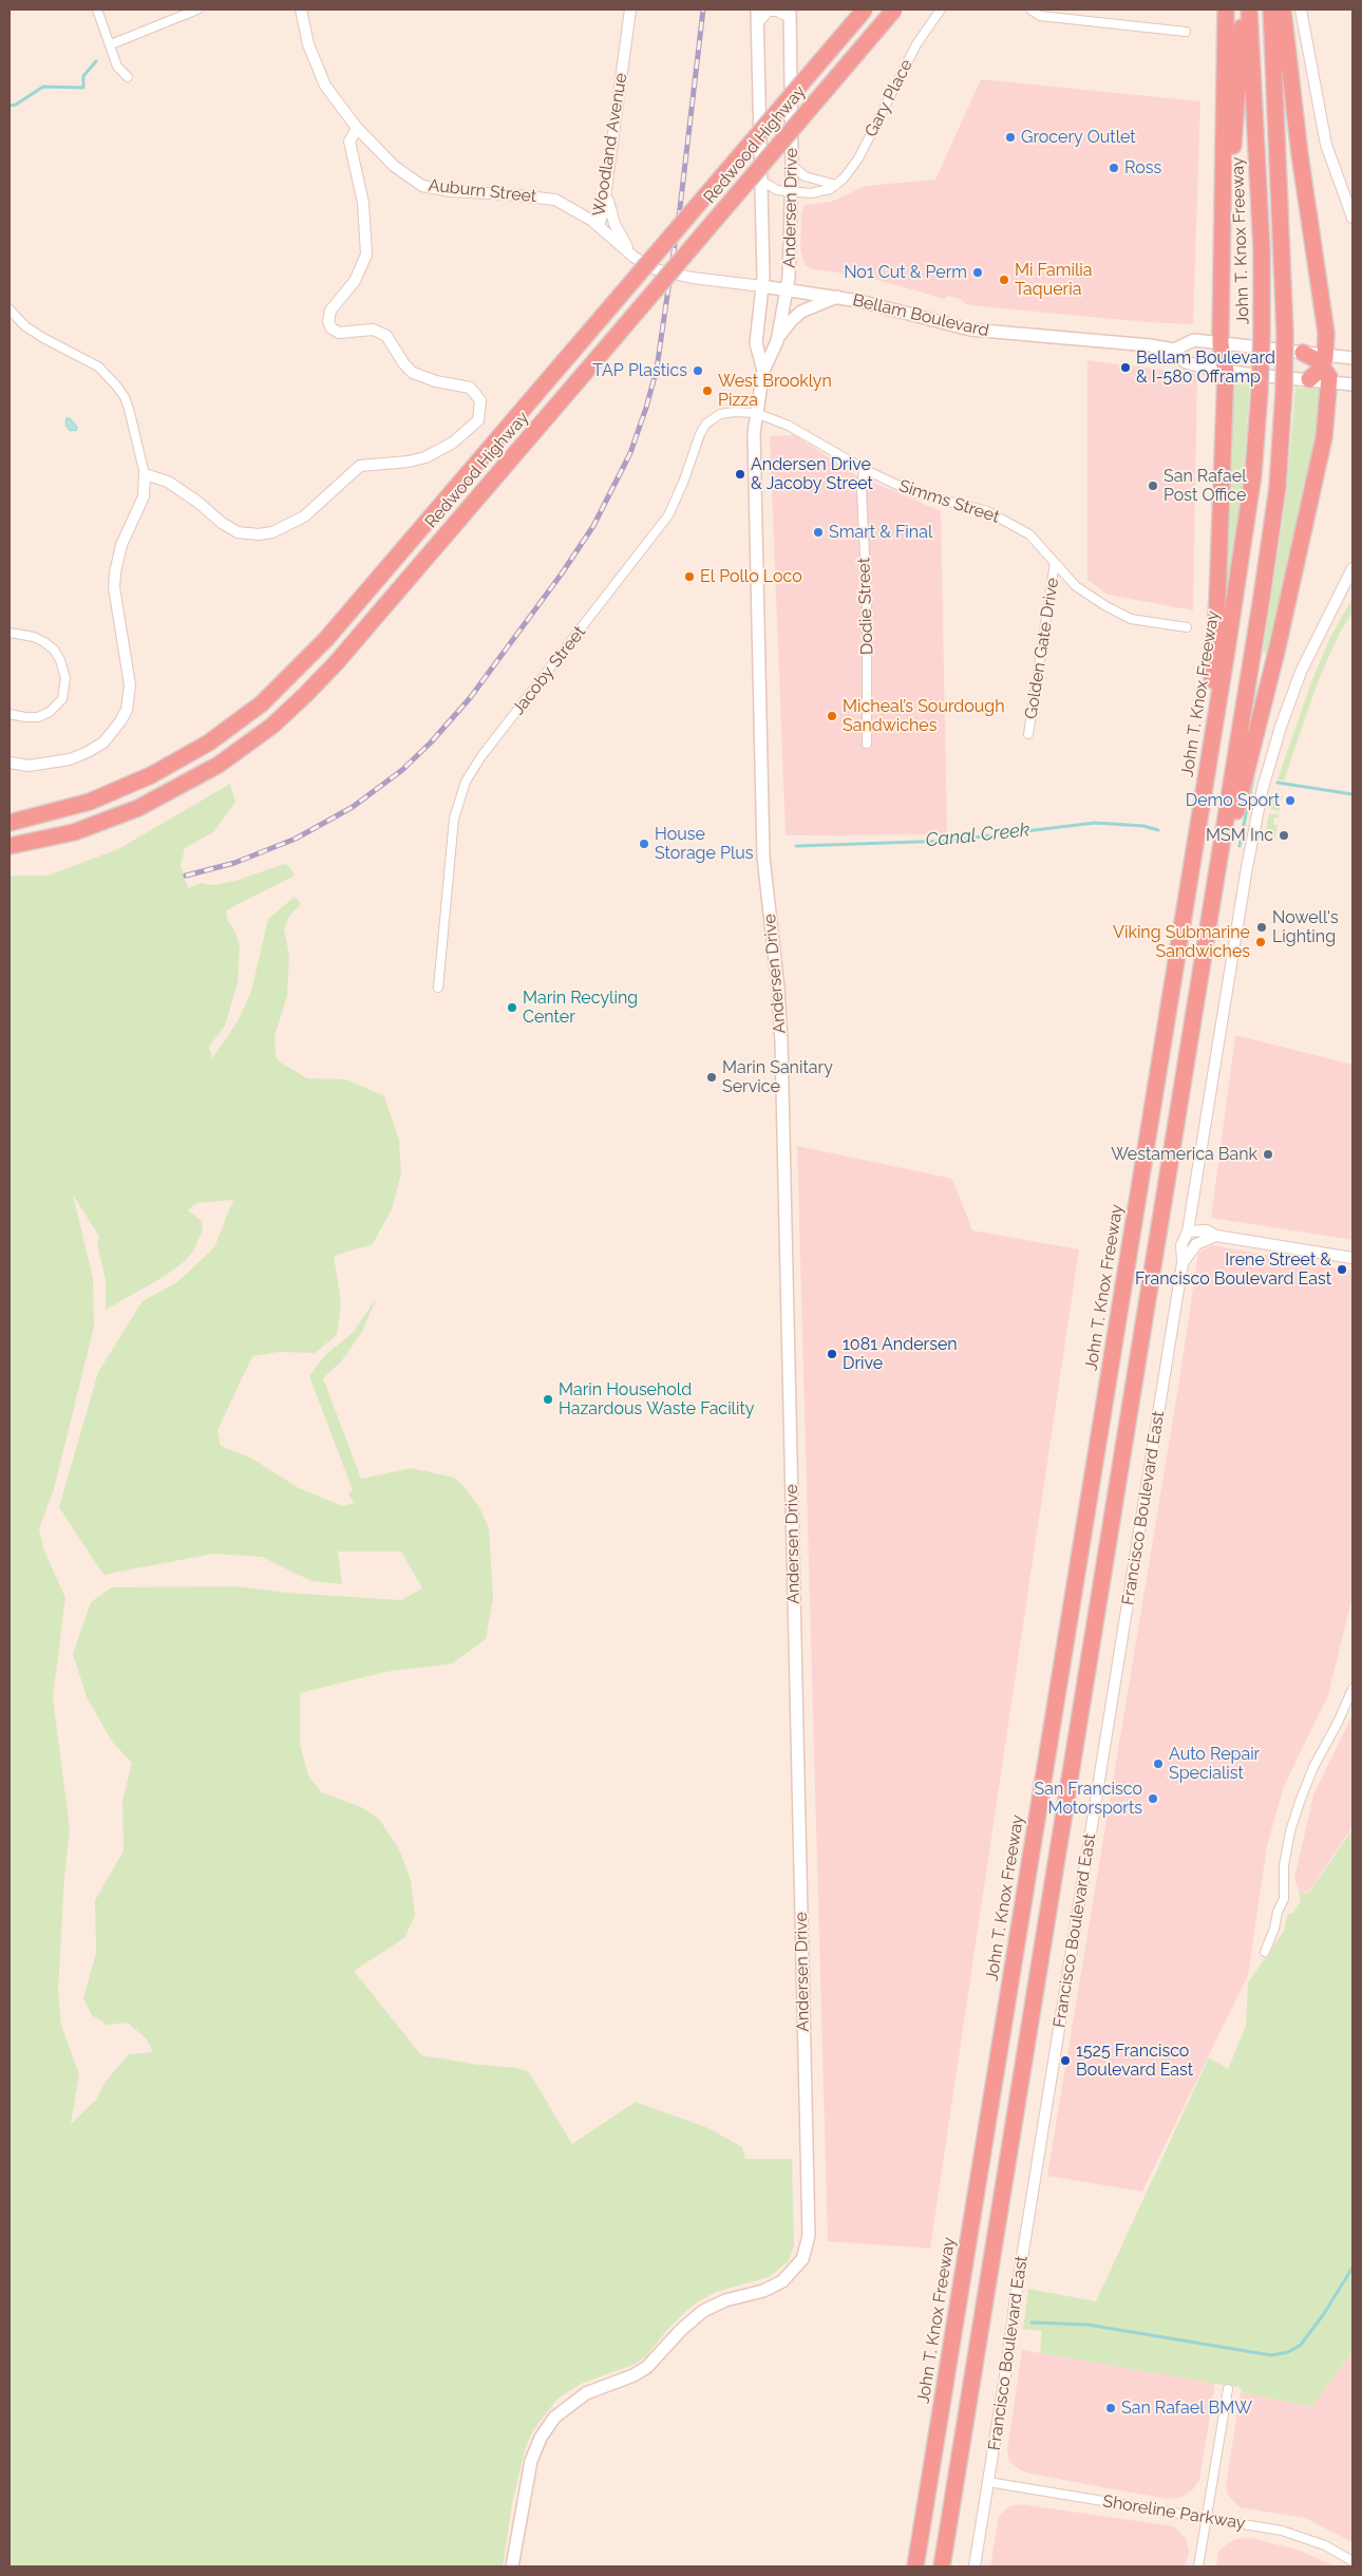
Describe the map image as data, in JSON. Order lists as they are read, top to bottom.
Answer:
{
  "streets": {
    "highway": ["Redwood Highway", "John T. Knox Freeway"],
    "main road": ["Andersen Drive", "Bellam Boulevard"],
    "street": [
      "Gary Place",
      "Woodland Avenue",
      "Auburn Street",
      "Simms Street",
      "Dodie Street",
      "Golden Gate Drive",
      "Jacoby Street",
      "Francisco Boulevard East",
      "Shoreline Parkway"
    ]
  },
  "crossings": [
    ["Gary Place", "Andersen Drive"],
    ["Woodland Avenue", "Auburn Street"],
    ["Woodland Avenue", "Andersen Drive"],
    ["Woodland Avenue", "Bellam Boulevard"],
    ["Andersen Drive", "Bellam Boulevard"],
    ["Andersen Drive", "Simms Street"],
    ["Andersen Drive", "Jacoby Street"],
    ["Simms Street", "Dodie Street"],
    ["Simms Street", "Golden Gate Drive"],
    ["Simms Street", "Jacoby Street"],
    ["Francisco Boulevard East", "Shoreline Parkway"]
  ],
  "water": ["Canal Creek"],
  "places": [
    "Grocery Outlet",
    "Ross",
    "No1 Cut & Perm",
    "Mi Familia Taqueria",
    "Bellam Boulevard & I-580 Offramp",
    "TAP Plastics",
    "West Brooklyn Pizza",
    "Andersen Drive & Jacoby Street",
    "San Rafael Post Office",
    "Smart & Final",
    "El Pollo Loco",
    "Micheal’s Sourdough Sandwiches",
    "Demo Sport",
    "MSM Inc",
    "House Storage Plus",
    "Nowell's Lighting",
    "Viking Submarine Sandwiches",
    "Marin Recyling Center",
    "Marin Sanitary Service",
    "Westamerica Bank",
    "Irene Street & Francisco Boulevard East",
    "1081 Andersen Drive",
    "Marin Household Hazardous Waste Facility",
    "Auto Repair Specialist",
    "San Francisco Motorsports",
    "1525 Francisco Boulevard East",
    "San Rafael BMW"
  ]
}
